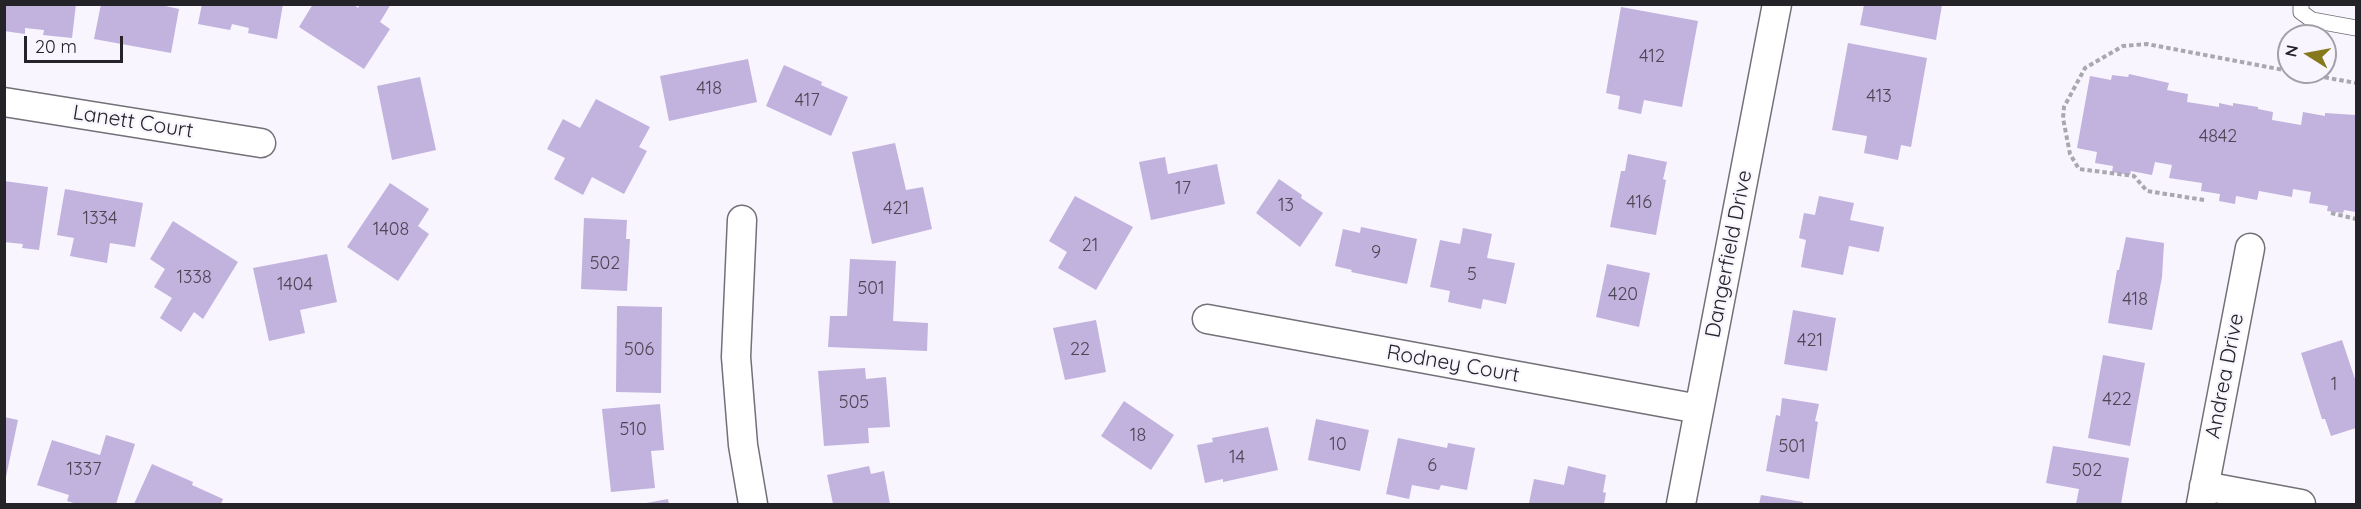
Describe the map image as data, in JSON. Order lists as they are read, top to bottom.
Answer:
{
  "streets": {
    "street": [
      "Lanett Court",
      "Dangerfield Drive",
      "Rodney Court",
      "Andrea Drive"
    ]
  },
  "crossings": [
    ["Dangerfield Drive", "Rodney Court"]
  ],
  "house_numbers": [
    "412",
    "418",
    "413",
    "417",
    "4842",
    "17",
    "416",
    "13",
    "421",
    "1334",
    "1408",
    "21",
    "9",
    "502",
    "5",
    "1338",
    "1404",
    "501",
    "420",
    "418",
    "421",
    "506",
    "22",
    "1",
    "422",
    "505",
    "510",
    "18",
    "10",
    "501",
    "14",
    "6",
    "1337",
    "502"
  ],
  "scale_bar": "20 m",
  "north": "left"
}
